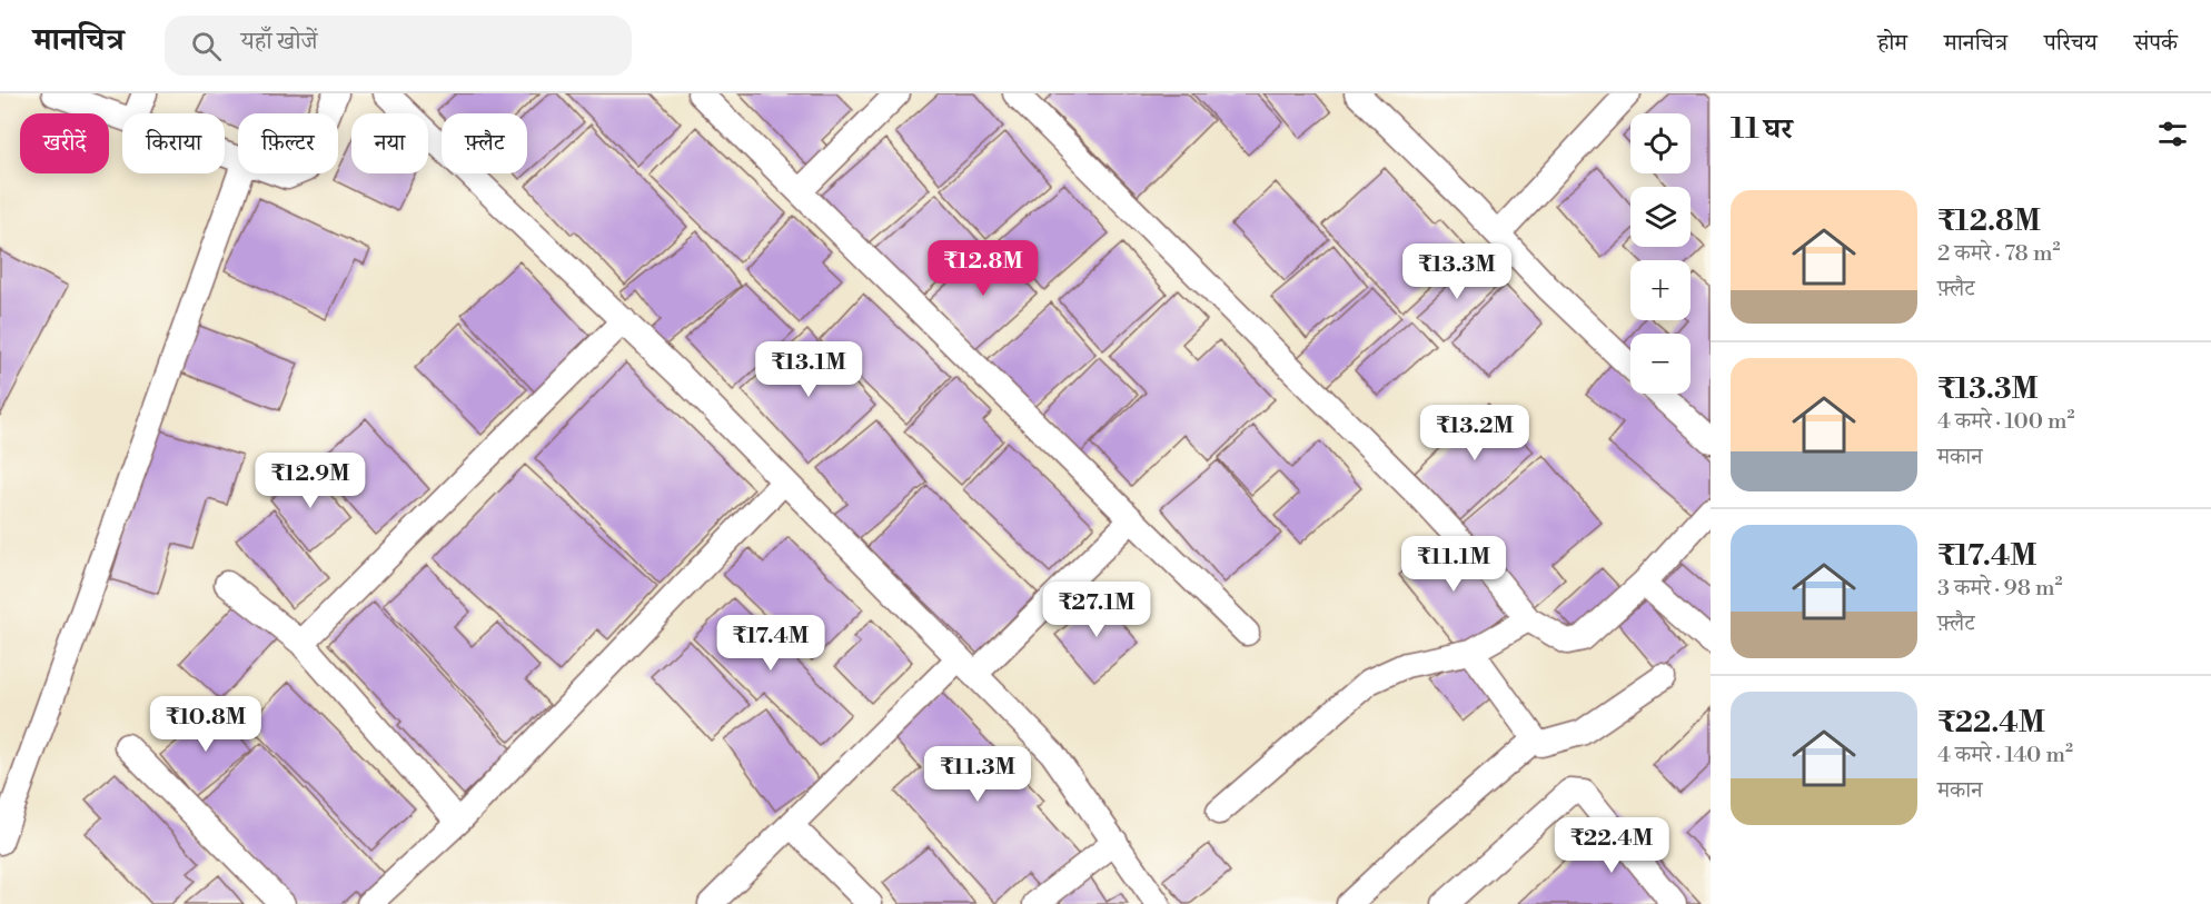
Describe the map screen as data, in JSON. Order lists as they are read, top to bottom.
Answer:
{
  "page": {
    "header": "मानचित्र",
    "search": "यहाँ खोजें",
    "nav": [
      "होम",
      "मानचित्र",
      "परिचय",
      "संपर्क"
    ],
    "heading": "11 घर",
    "map_buttons": ["+", "−"],
    "chip": [
      "खरीदें",
      "किराया",
      "फ़िल्टर",
      "नया",
      "फ़्लैट"
    ],
    "list": [
      {
        "name": "₹12.8M",
        "note": "2 कमरे · 78 m² · फ़्लैट"
      },
      {
        "name": "₹13.3M",
        "note": "4 कमरे · 100 m² · मकान"
      },
      {
        "name": "₹17.4M",
        "note": "3 कमरे · 98 m² · फ़्लैट"
      },
      {
        "name": "₹22.4M",
        "note": "4 कमरे · 140 m² · मकान"
      }
    ],
    "price": [
      "₹12.8M",
      "₹13.3M",
      "₹13.1M",
      "₹13.2M",
      "₹12.9M",
      "₹11.1M",
      "₹27.1M",
      "₹17.4M",
      "₹10.8M",
      "₹11.3M",
      "₹22.4M"
    ]
  }
}
